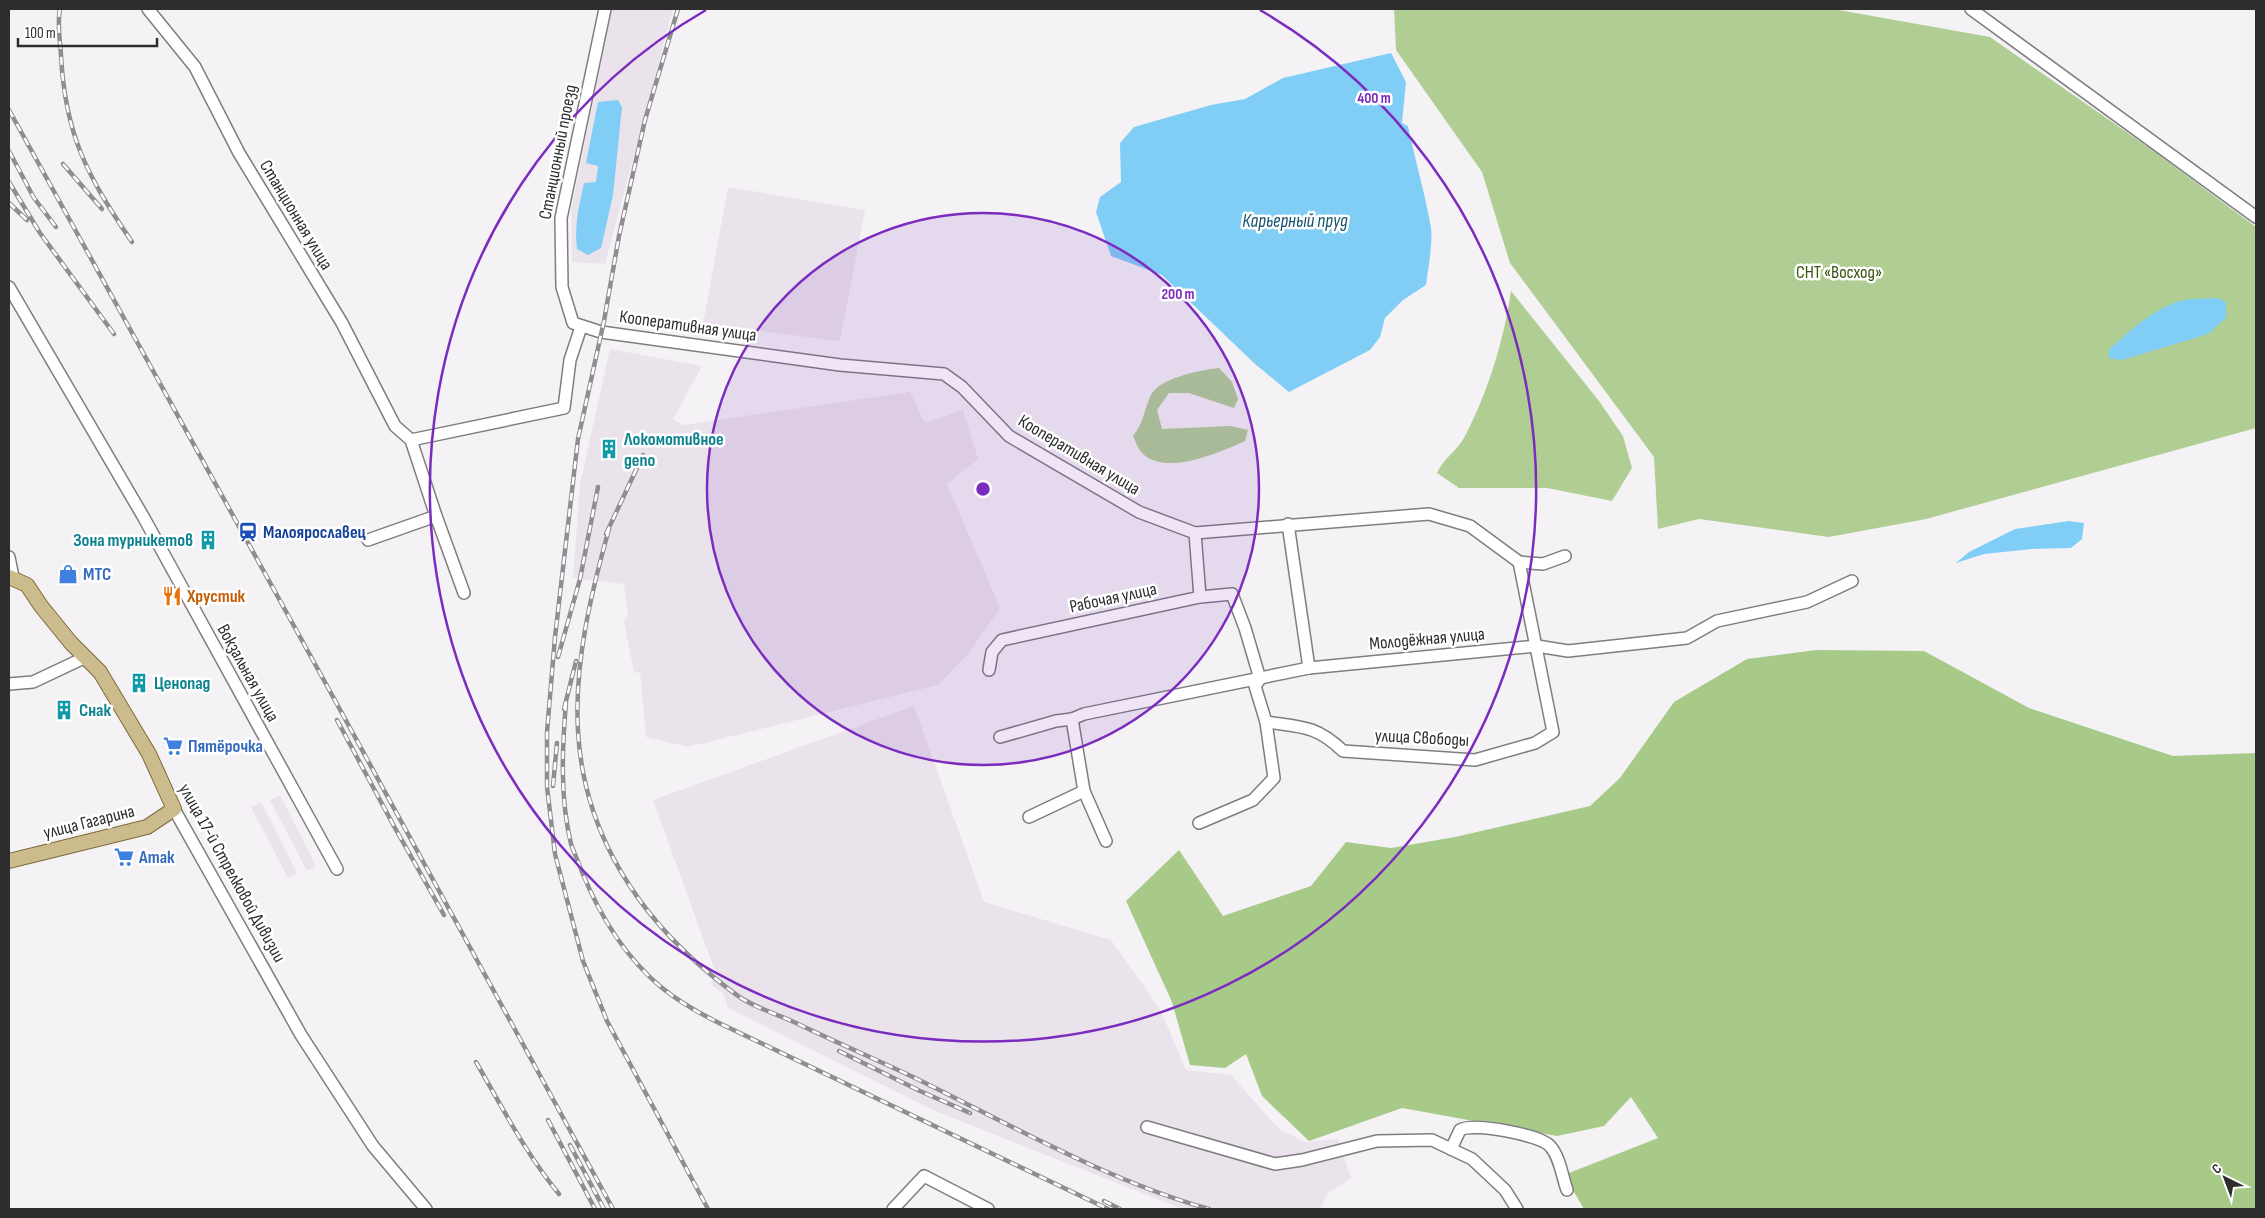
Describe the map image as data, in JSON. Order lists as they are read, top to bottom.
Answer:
{
  "streets": {
    "main road": ["улица Гагарина", "улица 17-й Стрелковой Дивизии"],
    "street": [
      "Станционный проезд",
      "Станционная улица",
      "Кооперативная улица",
      "Рабочая улица",
      "Молодёжная улица",
      "Вокзальная улица",
      "улица Свободы"
    ]
  },
  "crossings": [
    ["Станционный проезд", "Кооперативная улица"],
    ["Рабочая улица", "Молодёжная улица"],
    ["Молодёжная улица", "улица Свободы"],
    ["улица Гагарина", "улица 17-й Стрелковой Дивизии"]
  ],
  "water": ["Карьерный пруд"],
  "parks": ["СНТ «Восход»"],
  "places": {
    "building": [
      "Локомотивное депо",
      "Зона турникетов",
      "Ценопад",
      "Снак"
    ],
    "station": ["Малоярославец"],
    "shop": ["МТС"],
    "restaurant": ["Хрустик"],
    "supermarket": ["Пятёрочка", "Атак"]
  },
  "scale_bar": "100 m",
  "north": "top left",
  "rings": ["400 m", "200 m"]
}
